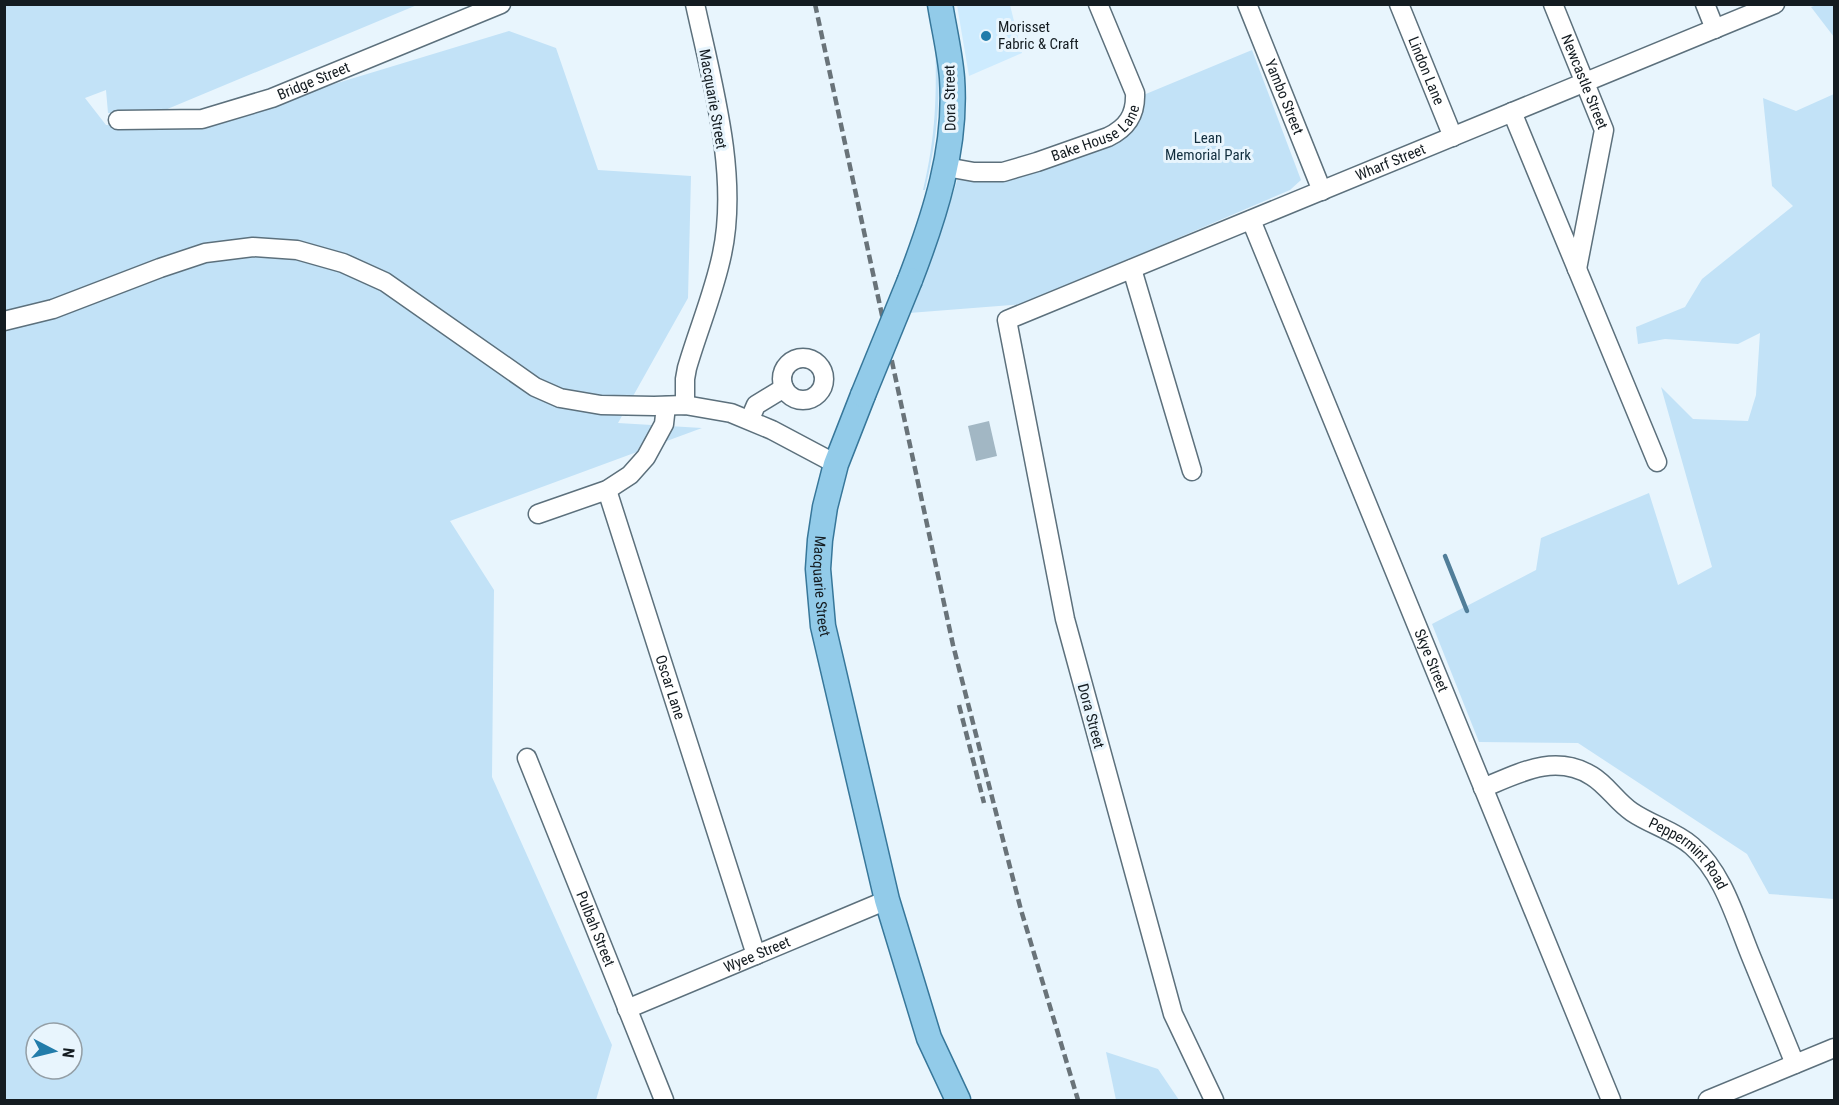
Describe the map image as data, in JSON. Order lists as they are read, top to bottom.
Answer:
{
  "streets": {
    "main road": ["Dora Street", "Macquarie Street"],
    "street": [
      "Lindon Lane",
      "Bridge Street",
      "Newcastle Street",
      "Yambo Street",
      "Bake House Lane",
      "Wharf Street",
      "Skye Street",
      "Oscar Lane",
      "Peppermint Road",
      "Pulbah Street",
      "Wyee Street"
    ]
  },
  "crossings": [
    ["Lindon Lane", "Wharf Street"],
    ["Newcastle Street", "Wharf Street"],
    ["Dora Street", "Macquarie Street"],
    ["Dora Street", "Bake House Lane"],
    ["Dora Street", "Wharf Street"],
    ["Yambo Street", "Wharf Street"],
    ["Macquarie Street", "Wyee Street"],
    ["Wharf Street", "Skye Street"],
    ["Skye Street", "Peppermint Road"],
    ["Oscar Lane", "Wyee Street"],
    ["Pulbah Street", "Wyee Street"]
  ],
  "parks": ["Lean Memorial Park"],
  "places": ["Morisset Fabric & Craft"],
  "north": "right"
}
